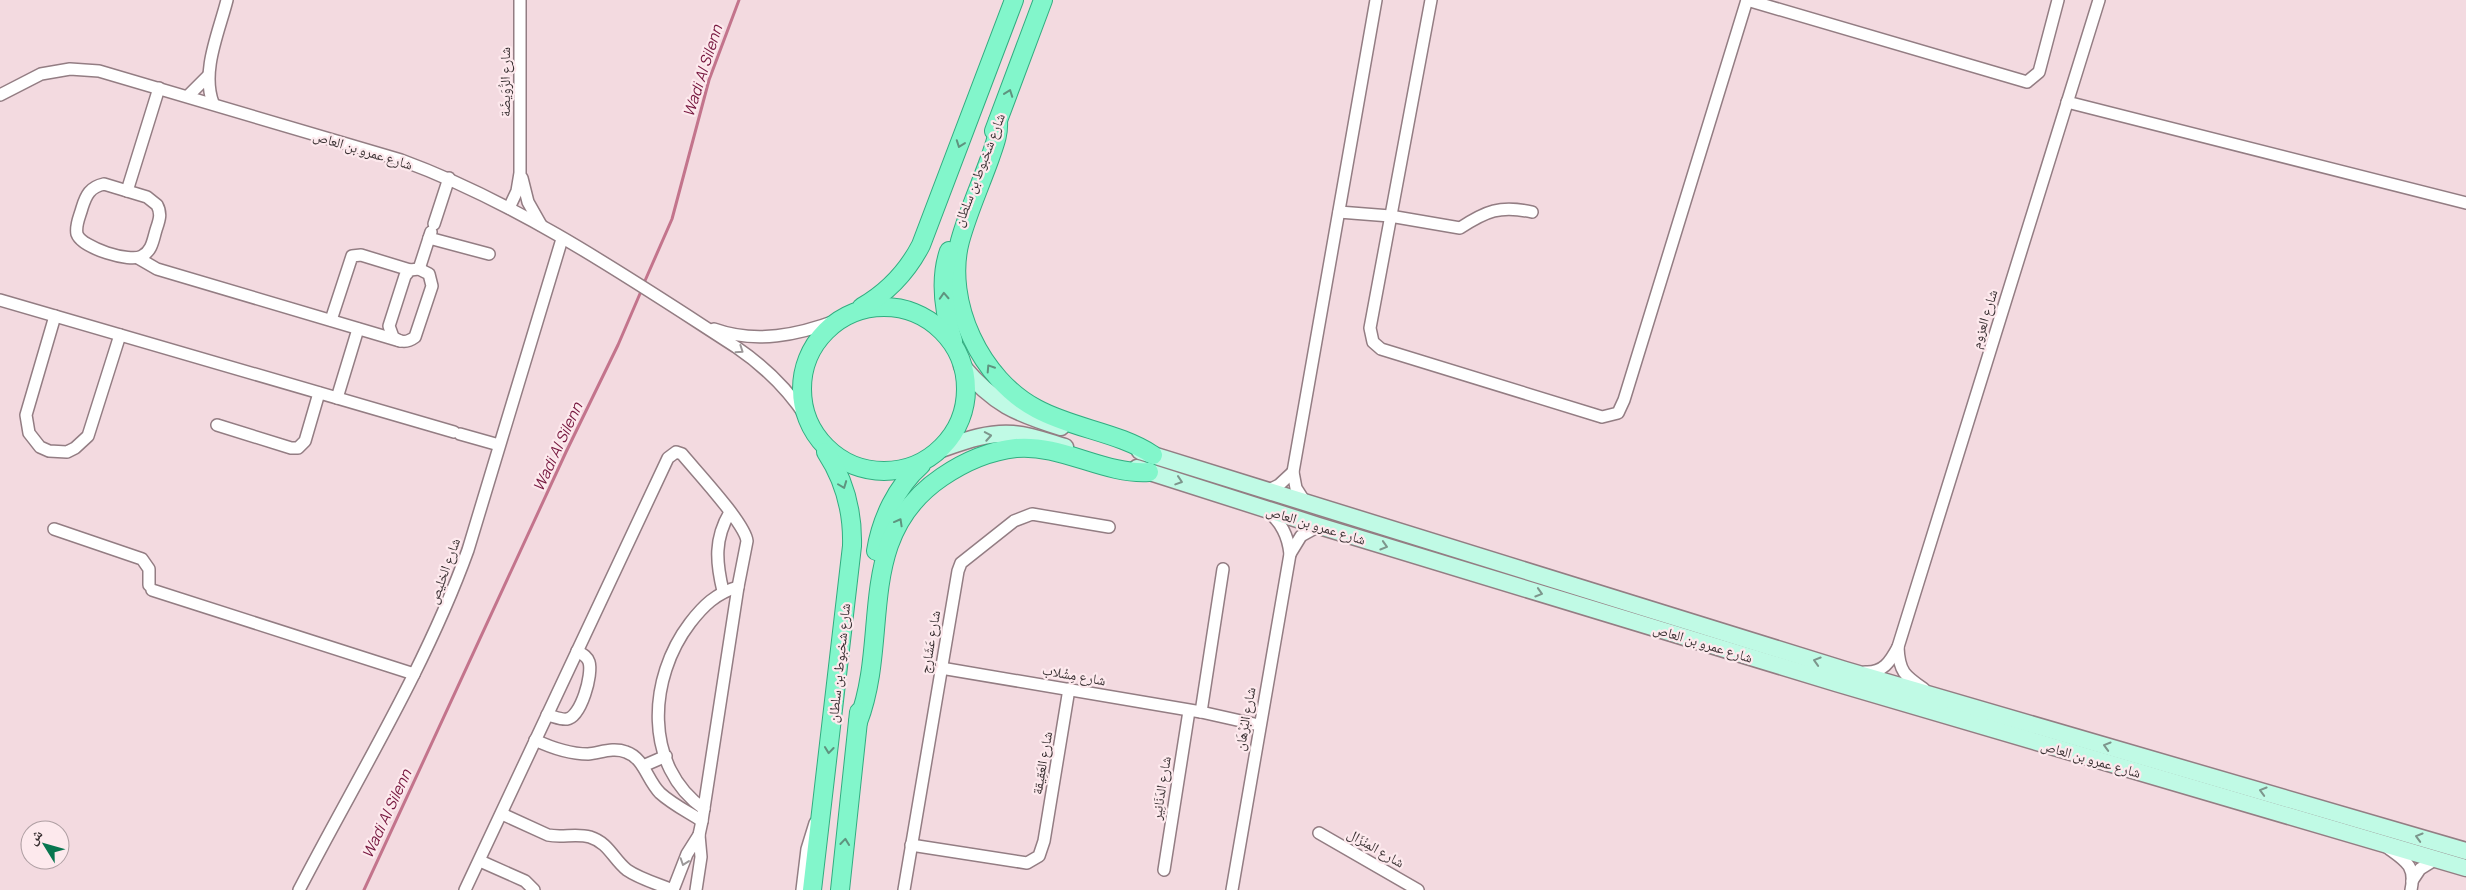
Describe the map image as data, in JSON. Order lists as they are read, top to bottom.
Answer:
{
  "streets": {
    "main road": ["شارع عمرو بن العاص", "شارع شخبوط بن سلطان"],
    "street": [
      "شارع الرُّوَيضَة",
      "شارع العزوم",
      "شارع الخليص",
      "شارع عَشَارِج",
      "شارع مِشْلاب",
      "شارع البُرْهَان",
      "شارع العَقِيقة",
      "شارع الدَنَانِير",
      "شارع المِنْزَال"
    ]
  },
  "crossings": [
    ["شارع الرُّوَيضَة", "شارع عمرو بن العاص"],
    ["شارع عمرو بن العاص", "شارع شخبوط بن سلطان"],
    ["شارع عمرو بن العاص", "شارع العزوم"],
    ["شارع عمرو بن العاص", "شارع الخليص"],
    ["شارع عمرو بن العاص", "شارع البُرْهَان"],
    ["شارع عَشَارِج", "شارع مِشْلاب"],
    ["شارع عَشَارِج", "شارع العَقِيقة"],
    ["شارع مِشْلاب", "شارع البُرْهَان"],
    ["شارع مِشْلاب", "شارع العَقِيقة"],
    ["شارع مِشْلاب", "شارع الدَنَانِير"]
  ],
  "water": ["Wadi Al Silenn"],
  "north": "top left"
}
